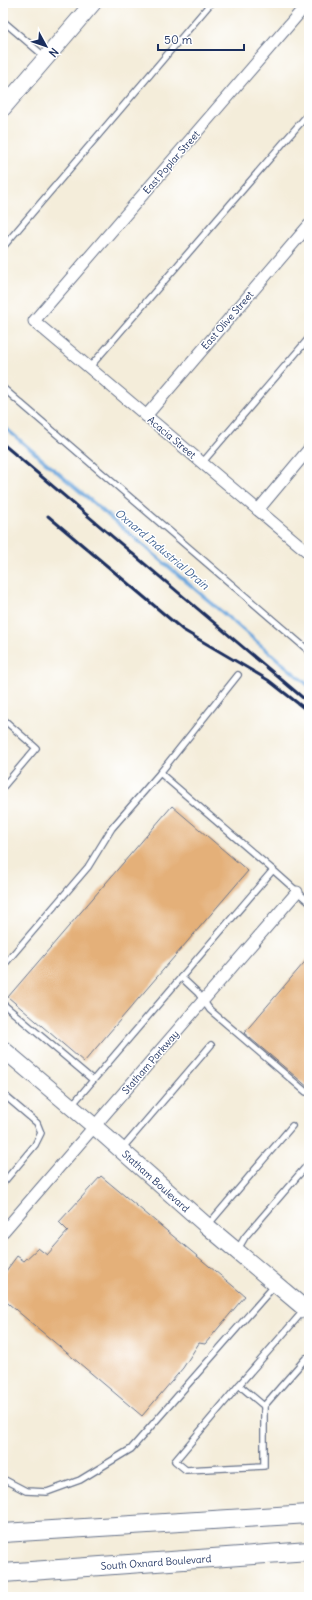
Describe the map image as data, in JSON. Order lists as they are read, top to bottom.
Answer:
{
  "streets": {
    "main road": ["South Oxnard Boulevard"],
    "street": [
      "East Poplar Street",
      "East Olive Street",
      "Acacia Street",
      "Statham Parkway",
      "Statham Boulevard"
    ]
  },
  "crossings": [
    ["East Poplar Street", "Acacia Street"],
    ["East Olive Street", "Acacia Street"],
    ["Statham Parkway", "Statham Boulevard"]
  ],
  "water": ["Oxnard Industrial Drain"],
  "scale_bar": "50 m",
  "north": "bottom right"
}
